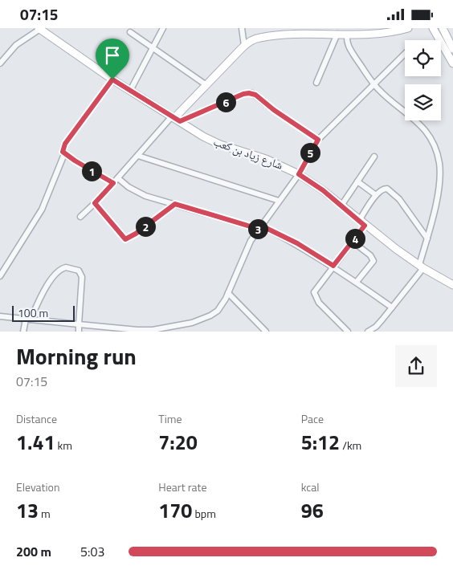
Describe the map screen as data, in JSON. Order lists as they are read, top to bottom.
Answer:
{
  "streets": {
    "street": ["شارع زياد بن كعب"]
  },
  "scale_bar": "100 m",
  "page": {
    "status": "07:15",
    "pins": [
      "6",
      "5",
      "1",
      "2",
      "3",
      "4"
    ],
    "scale": "100 m",
    "heading": ["Morning run", "07:15"],
    "stats": [
      ["Distance", "1.41 km"],
      ["Time", "7:20"],
      ["Pace", "5:12 /km"],
      ["Elevation", "13 m"],
      ["Heart rate", "170 bpm"],
      ["kcal", "96"]
    ],
    "list": [
      {
        "name": "200 m",
        "note": "5:03"
      }
    ]
  }
}
